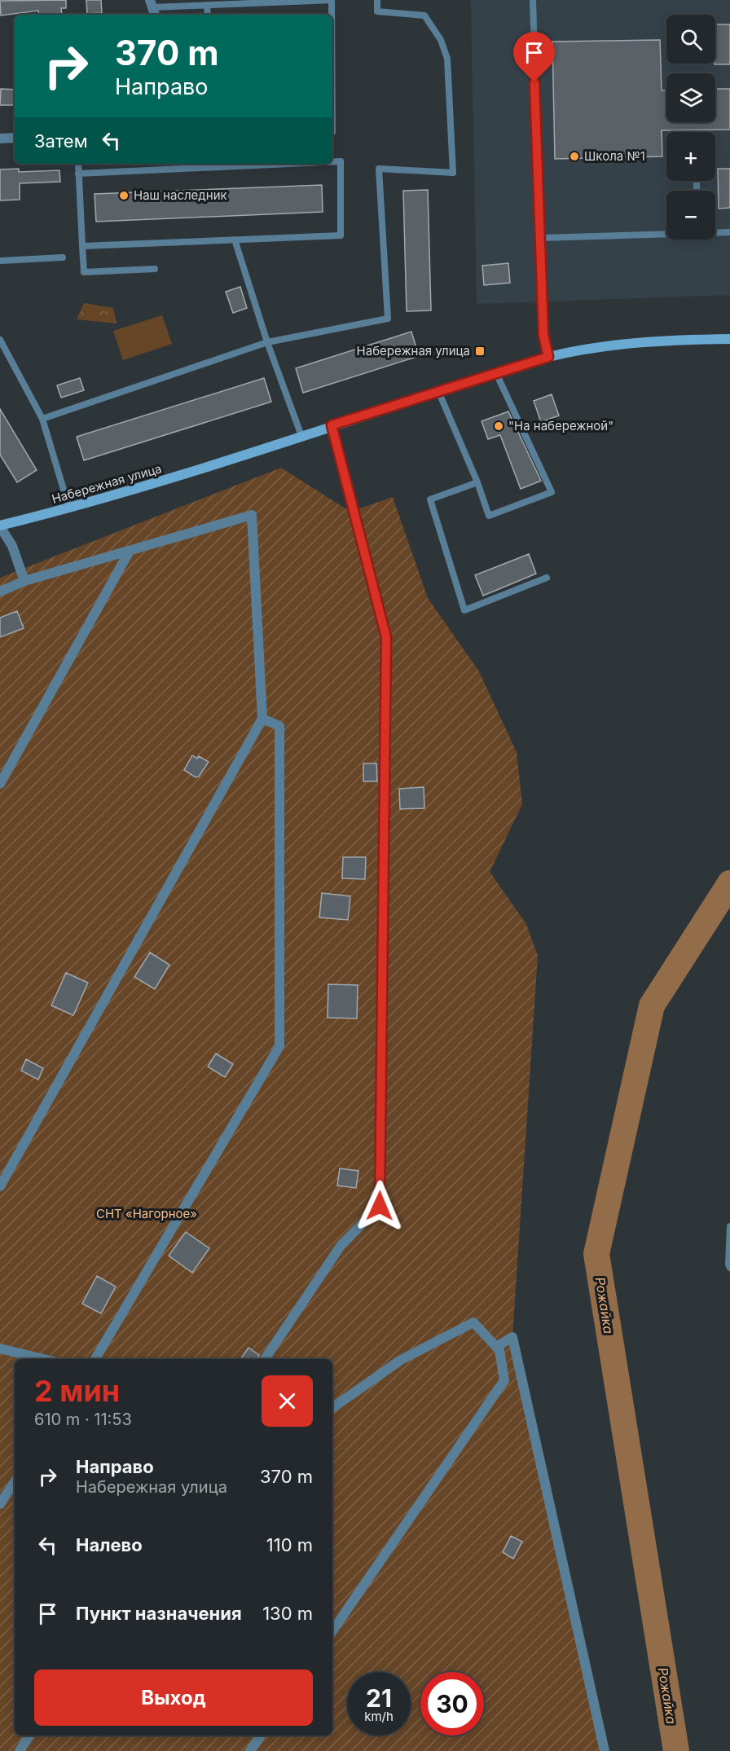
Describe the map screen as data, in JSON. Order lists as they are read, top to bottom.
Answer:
{
  "streets": {
    "street": ["Набережная улица"]
  },
  "water": ["Рожайка"],
  "parks": ["СНТ «Нагорное»"],
  "places": {
    "other": ["Школа №1", "Наш наследник", "\"На набережной\""],
    "transit": ["Набережная улица"]
  },
  "page": {
    "map_buttons": ["+", "−"],
    "turn": ["370 m", "Направо"],
    "then": "Затем",
    "heading": ["2 мин", "610 m · 11:53"],
    "list": [
      {
        "name": "Направо",
        "note": "Набережная улица",
        "value": "370 m"
      },
      {
        "name": "Налево",
        "value": "110 m"
      },
      {
        "name": "Пункт назначения",
        "value": "130 m"
      }
    ],
    "buttons": "Выход",
    "speed": "21 km/h",
    "limit": "30"
  }
}
